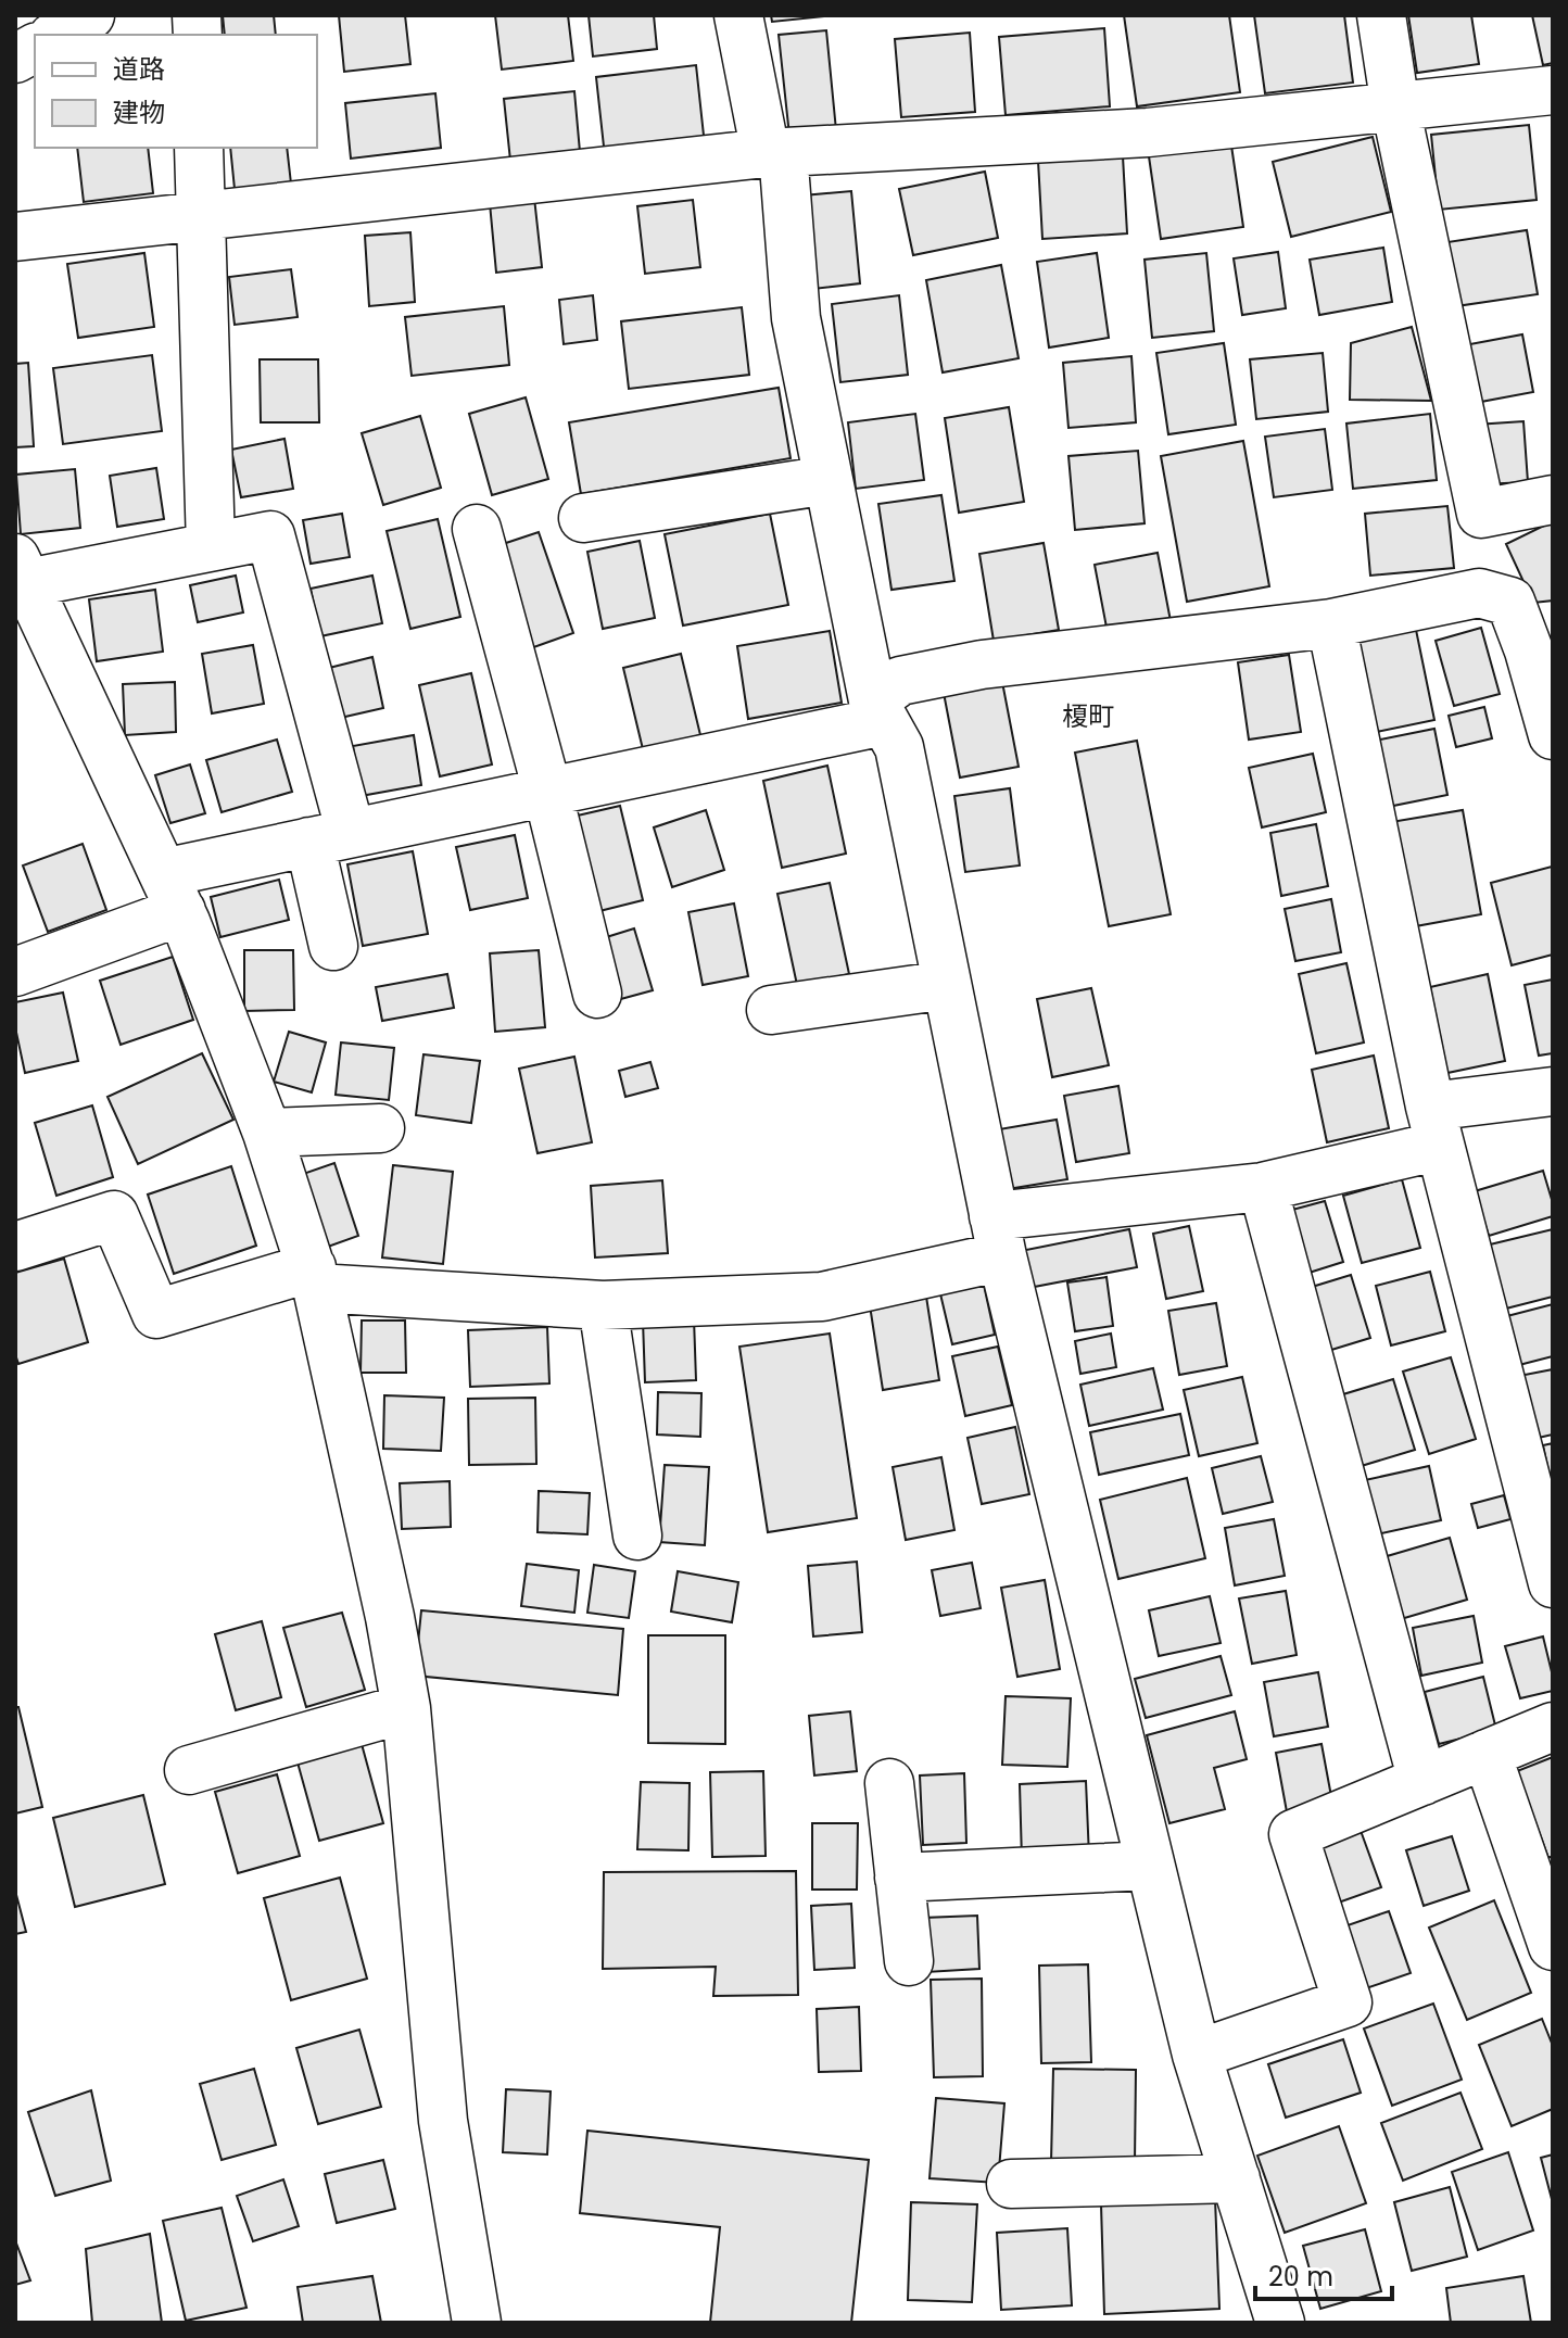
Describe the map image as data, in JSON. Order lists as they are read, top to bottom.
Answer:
{
  "districts": ["榎町"],
  "legend": ["道路", "建物"],
  "scale_bar": "20 m"
}
